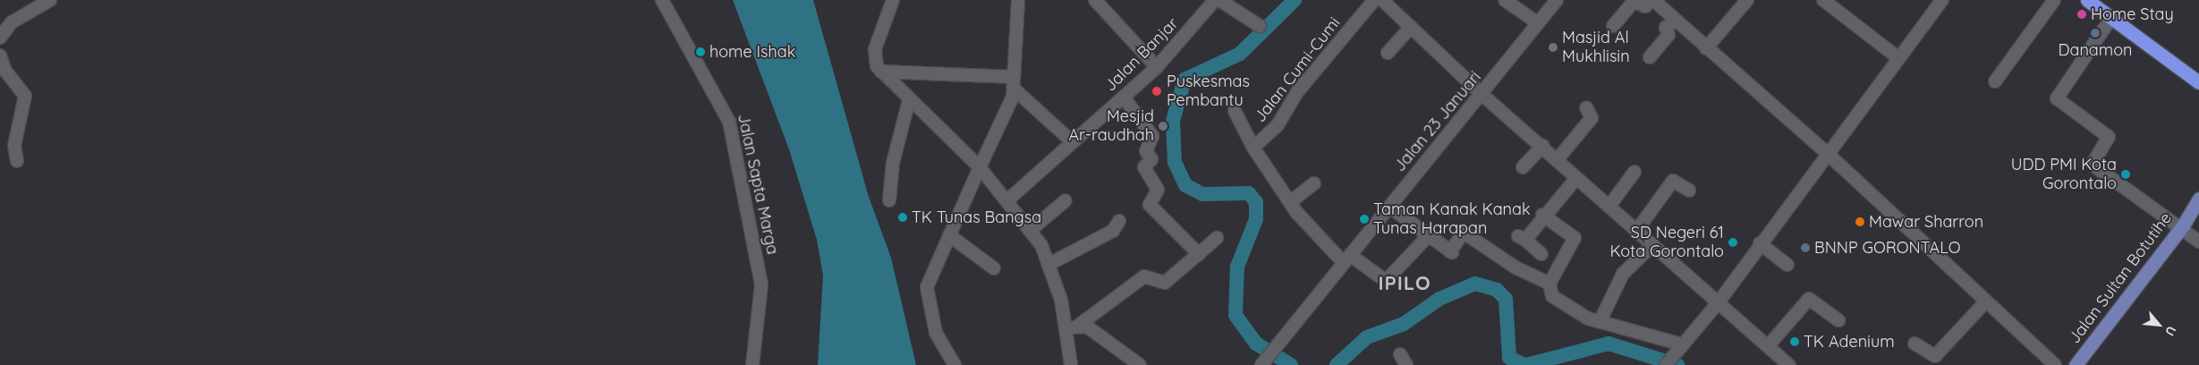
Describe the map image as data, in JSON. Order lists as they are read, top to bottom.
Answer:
{
  "streets": {
    "main road": ["Jalan Sultan Botutihe"],
    "street": [
      "Jalan Banjar",
      "Jalan Cumi-Cumi",
      "Jalan 23 Januari",
      "Jalan Sapta Marga"
    ]
  },
  "districts": ["IPILO"],
  "places": [
    "Home Stay",
    "Danamon",
    "Masjid Al Mukhlisin",
    "home Ishak",
    "Puskesmas Pembantu",
    "Mesjid Ar-raudhah",
    "UDD PMI Kota Gorontalo",
    "TK Tunas Bangsa",
    "Taman Kanak Kanak Tunas Harapan",
    "Mawar Sharron",
    "SD Negeri 61 Kota Gorontalo",
    "BNNP GORONTALO",
    "TK Adenium"
  ],
  "north": "bottom right"
}
